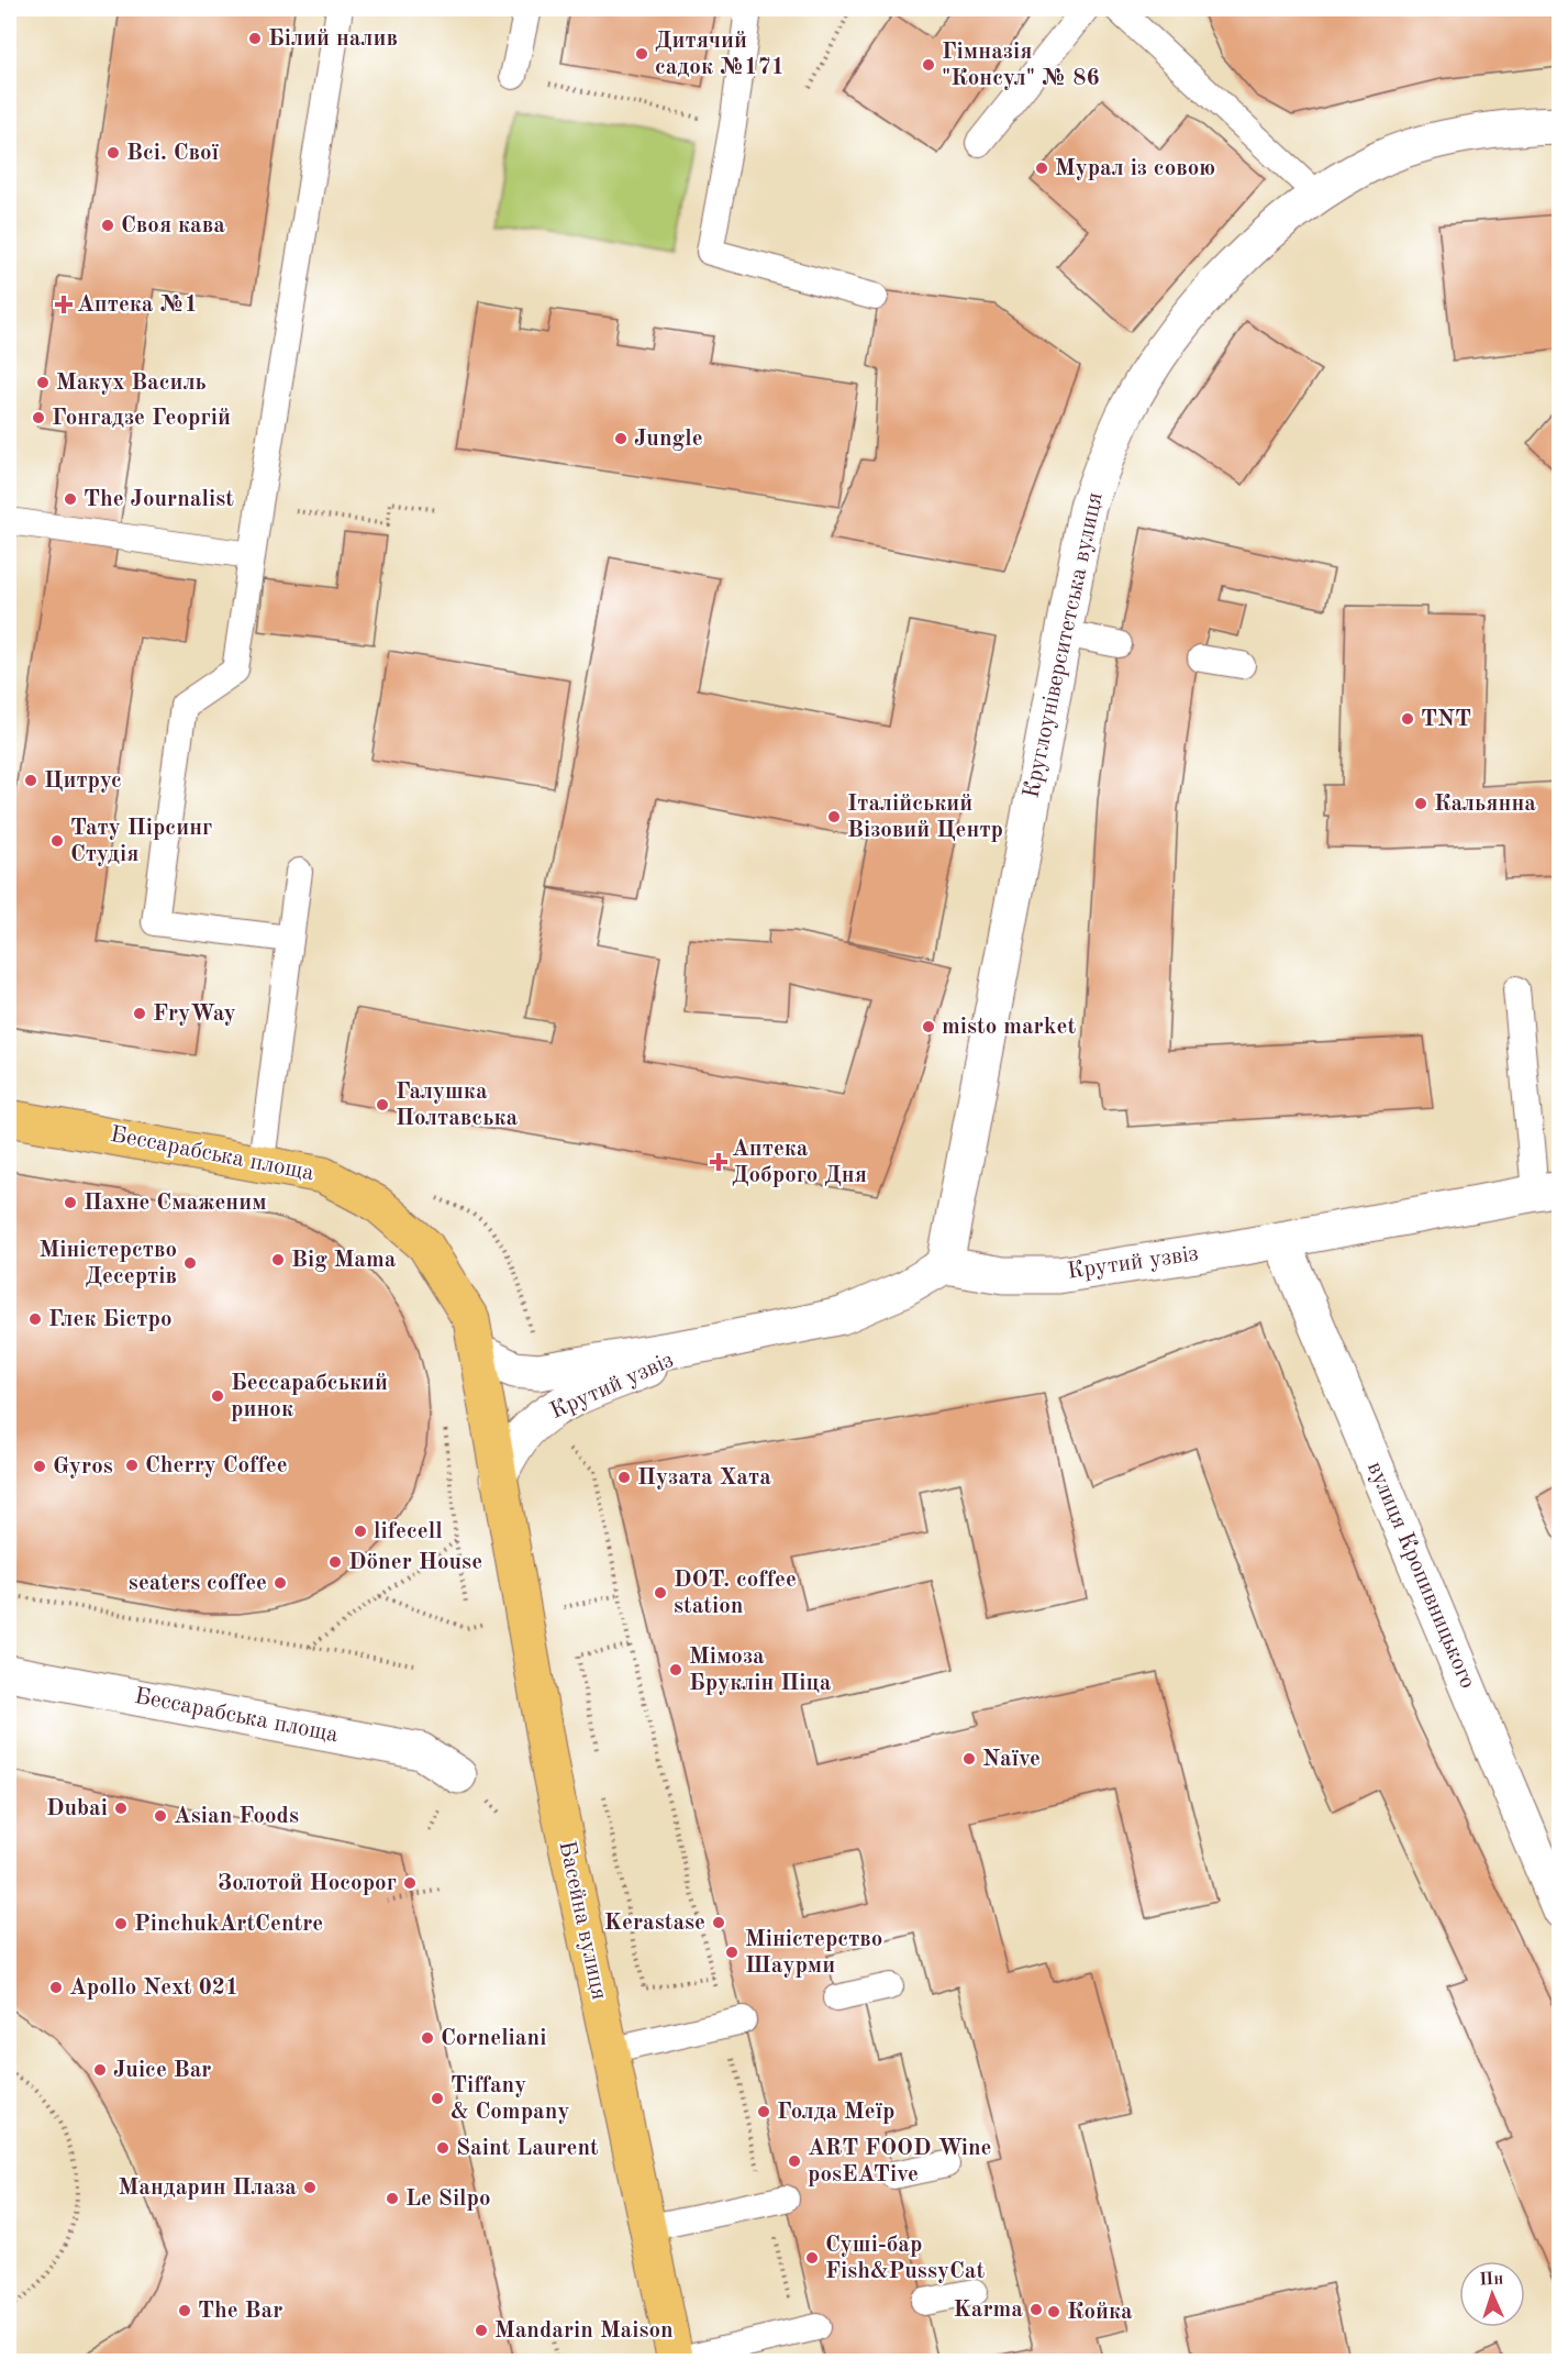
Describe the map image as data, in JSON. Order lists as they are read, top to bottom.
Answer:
{
  "streets": {
    "main road": ["Бессарабська площа", "Басейна вулиця"],
    "street": ["Круглоуніверситетська вулиця", "Крутий узвіз", "вулиця Кропивницького"]
  },
  "crossings": [
    ["Круглоуніверситетська вулиця", "Крутий узвіз"],
    ["Бессарабська площа", "Крутий узвіз"],
    ["Бессарабська площа", "Басейна вулиця"],
    ["Крутий узвіз", "вулиця Кропивницького"],
    ["Крутий узвіз", "Басейна вулиця"]
  ],
  "places": {
    "other": [
      "Білий налив",
      "Дитячий садок №171",
      "Гімназія \"Консул\" № 86",
      "Всі. Свої",
      "Мурал із совою",
      "Своя кава",
      "Макух Василь",
      "Гонгадзе Георгій",
      "Jungle",
      "The Journalist",
      "TNT",
      "Цитрус",
      "Кальянна",
      "Італійський Візовий Центр",
      "Тату Пірсинг Студія",
      "FryWay",
      "misto market",
      "Галушка Полтавська",
      "Пахне Смаженим",
      "Big Mama",
      "Міністерство Десертів",
      "Глек Бістро",
      "Бессарабський ринок",
      "Cherry Coffee",
      "Gyros",
      "Пузата Хата",
      "lifecell",
      "Döner House",
      "seaters coffee",
      "DOT. coffee station",
      "Мімоза Бруклін Піца",
      "Naïve",
      "Dubai",
      "Asian Foods",
      "Золотой Носорог",
      "Kerastase",
      "PinchukArtCentre",
      "Міністерство Шаурми",
      "Apollo Next 021",
      "Corneliani",
      "Juice Bar",
      "Tiffany & Company",
      "Голда Меїр",
      "Saint Laurent",
      "ART FOOD Wine posEATive",
      "Мандарин Плаза",
      "Le Silpo",
      "Суші-бар Fish&PussyCat",
      "Karma",
      "The Bar",
      "Койка",
      "Mandarin Maison"
    ],
    "health": ["Аптека №1", "Аптека Доброго Дня"]
  },
  "north": "top"
}
